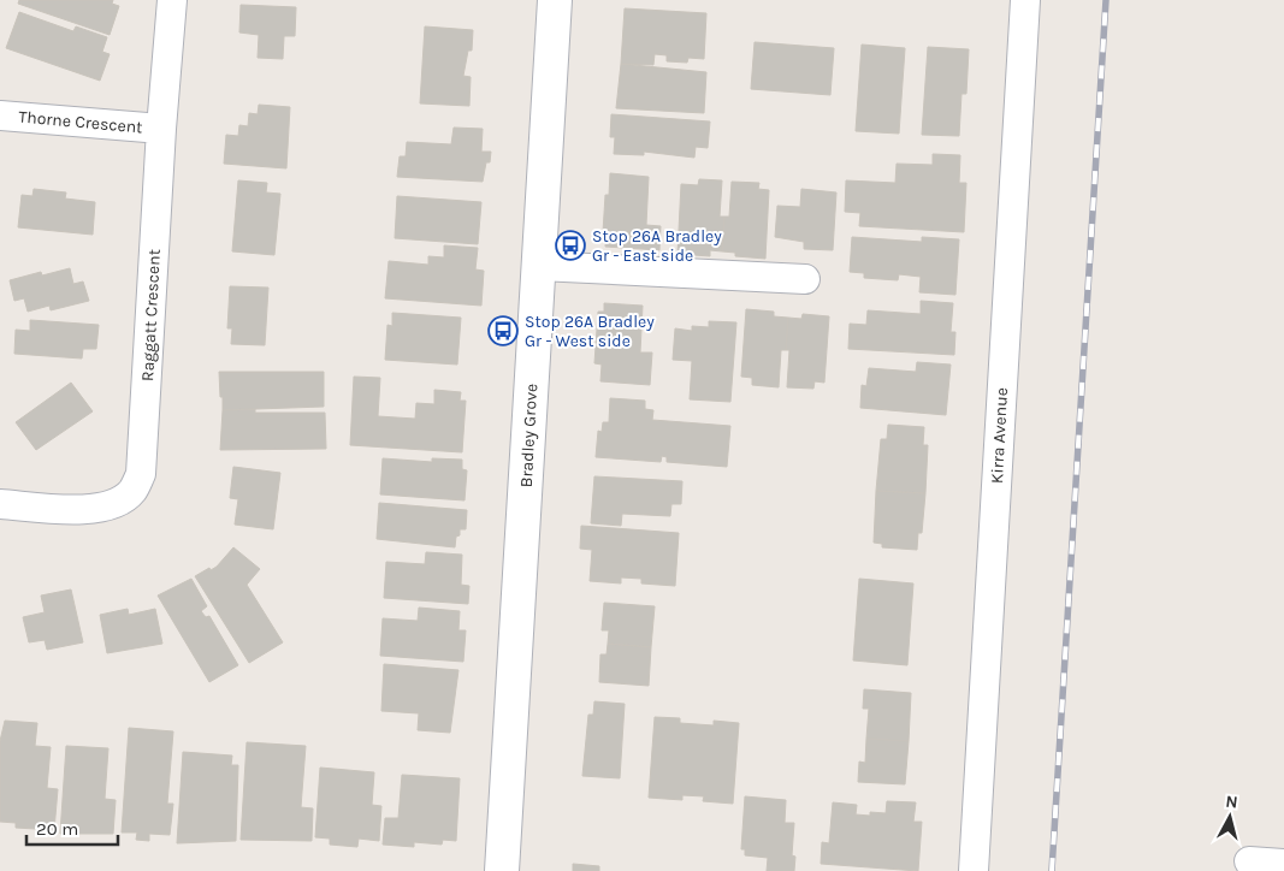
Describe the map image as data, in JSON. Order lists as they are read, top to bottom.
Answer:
{
  "streets": {
    "street": [
      "Thorne Crescent",
      "Raggatt Crescent",
      "Bradley Grove",
      "Kirra Avenue"
    ]
  },
  "crossings": [
    ["Thorne Crescent", "Raggatt Crescent"]
  ],
  "places": {
    "bus stop": ["Stop 26A Bradley Gr - East side", "Stop 26A Bradley Gr - West side"]
  },
  "scale_bar": "20 m",
  "north": "top"
}
